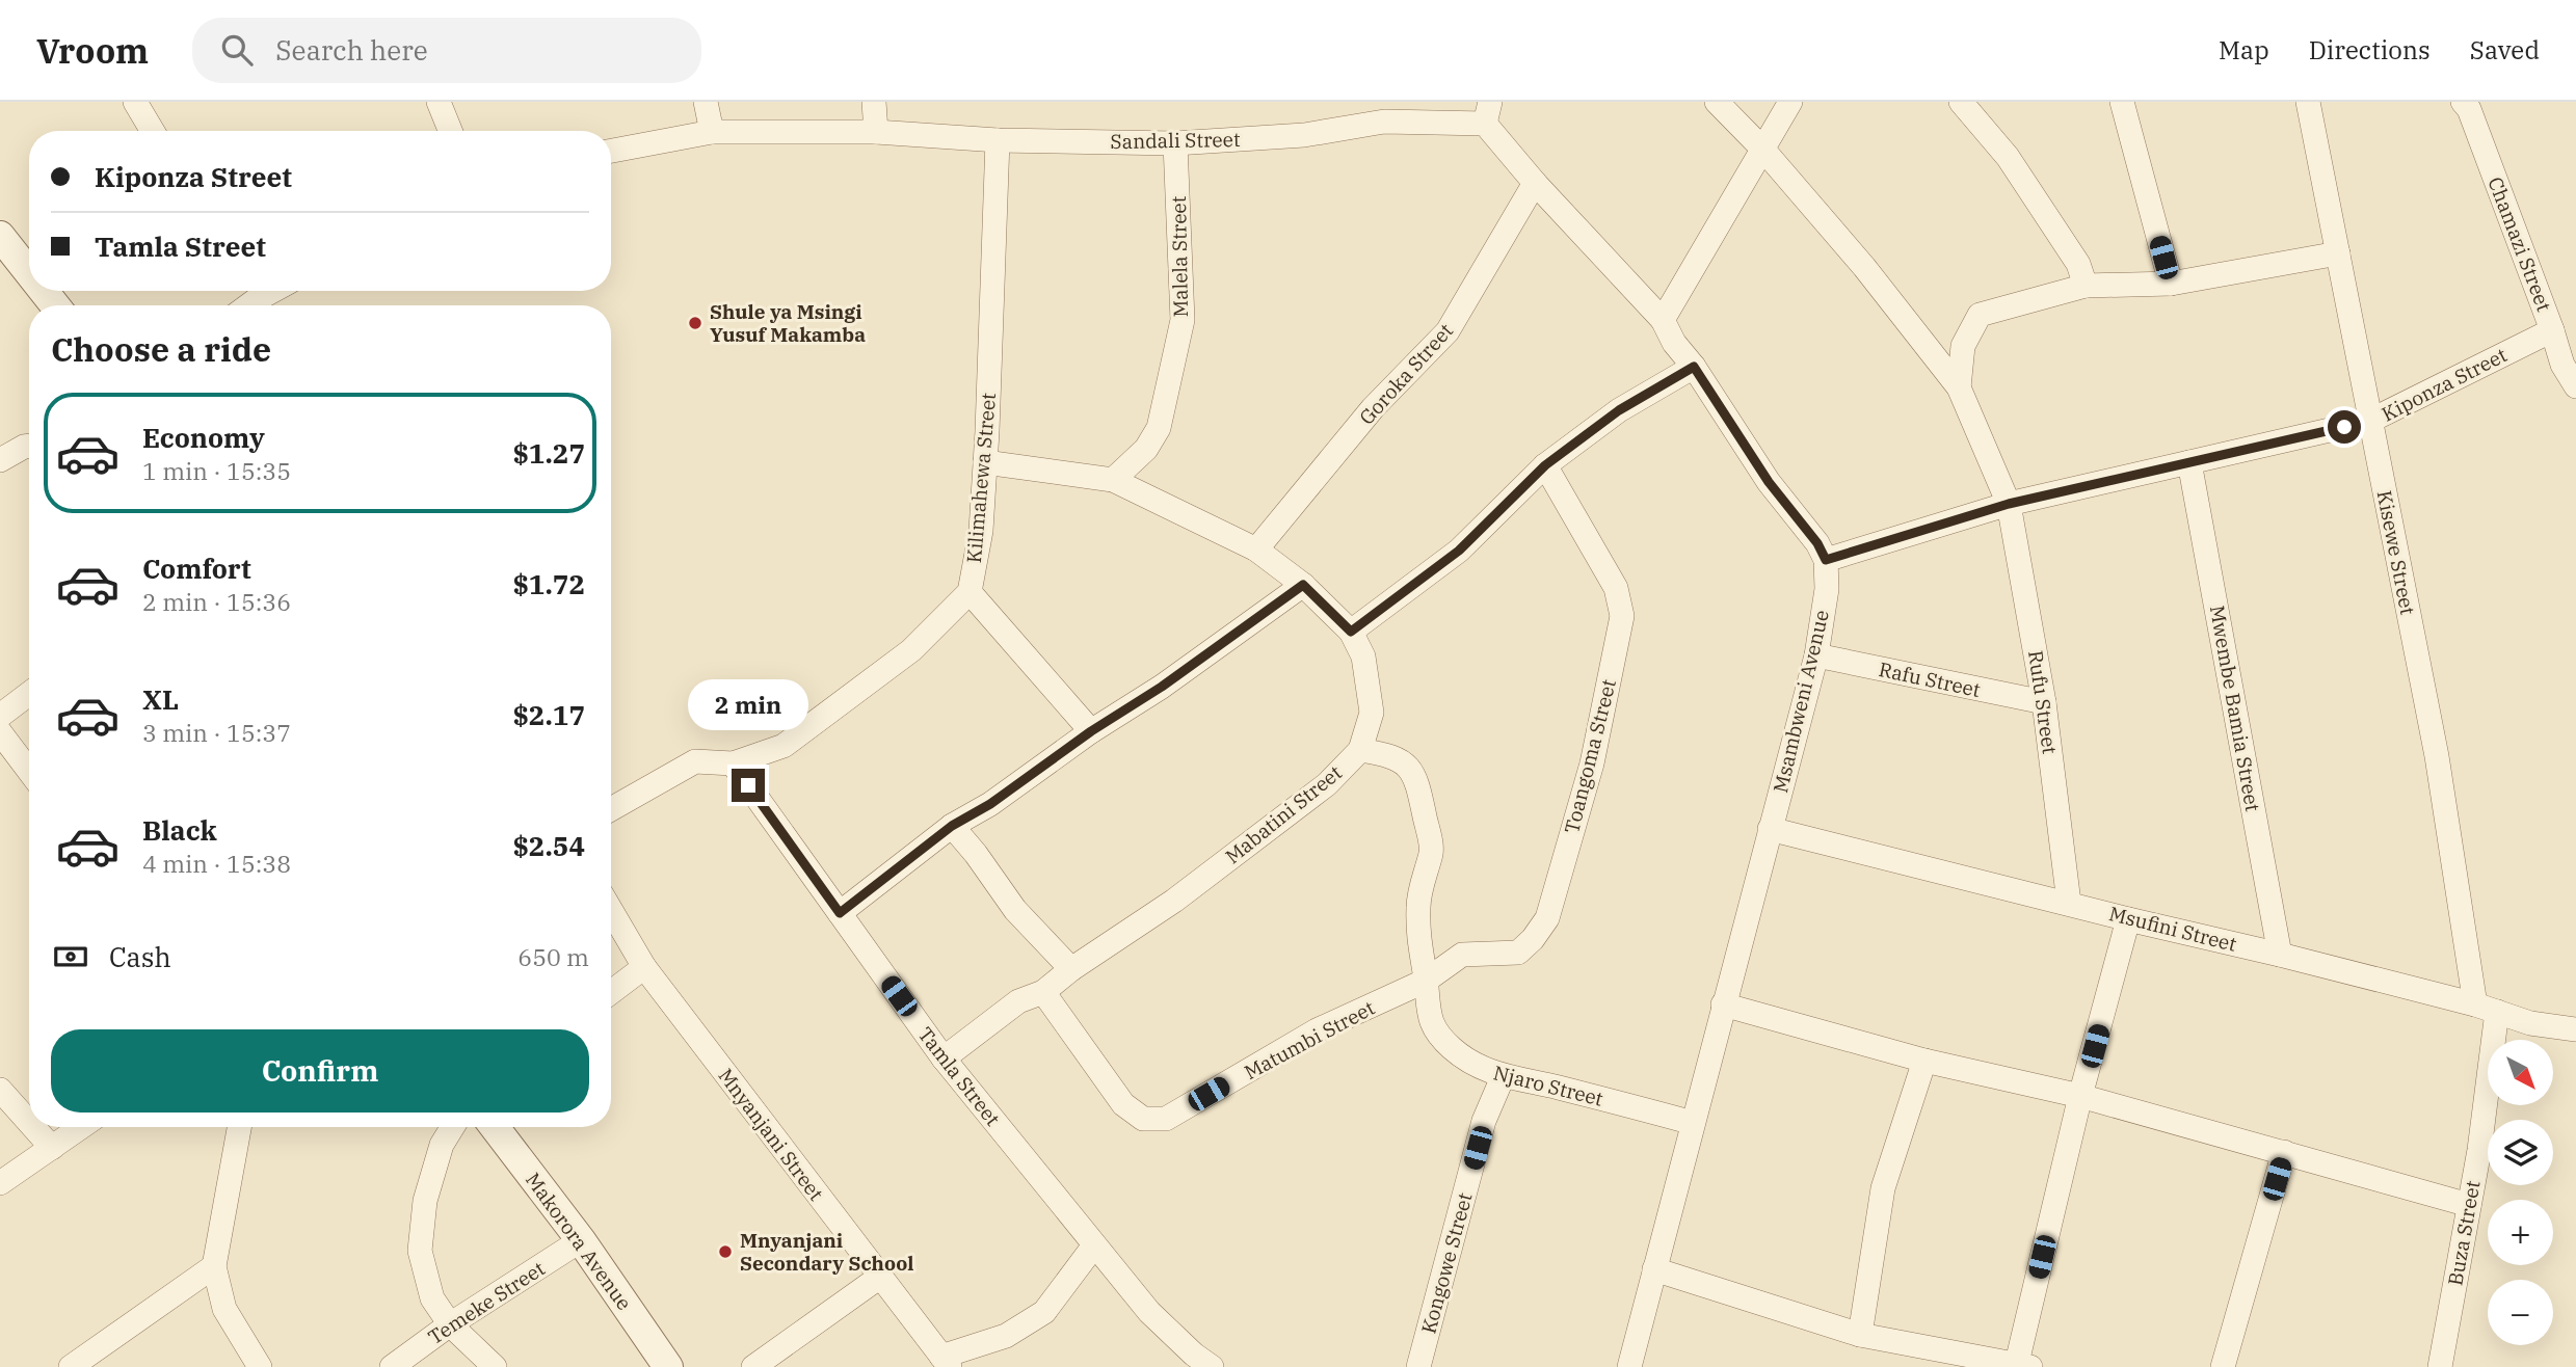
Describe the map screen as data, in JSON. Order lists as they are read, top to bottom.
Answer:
{
  "streets": {
    "street": [
      "Sandali Street",
      "Chamazi Street",
      "Malela Street",
      "Goroka Street",
      "Kiponza Street",
      "Kilimahewa Street",
      "Kisewe Street",
      "Rafu Street",
      "Msambweni Avenue",
      "Rufu Street",
      "Mwembe Bamia Street",
      "Toangoma Street",
      "Mabatini Street",
      "Msufini Street",
      "Matumbi Street",
      "Tamla Street",
      "Njaro Street",
      "Mnyanjani Street",
      "Buza Street",
      "Makorora Avenue",
      "Kongowe Street",
      "Temeke Street"
    ]
  },
  "crossings": [
    ["Sandali Street", "Malela Street"],
    ["Sandali Street", "Goroka Street"],
    ["Sandali Street", "Kilimahewa Street"],
    ["Chamazi Street", "Kiponza Street"],
    ["Malela Street", "Mabatini Street"],
    ["Goroka Street", "Mabatini Street"],
    ["Kiponza Street", "Kisewe Street"],
    ["Kiponza Street", "Msambweni Avenue"],
    ["Kiponza Street", "Rufu Street"],
    ["Kiponza Street", "Mwembe Bamia Street"],
    ["Kilimahewa Street", "Mabatini Street"],
    ["Kilimahewa Street", "Tamla Street"],
    ["Kisewe Street", "Msufini Street"],
    ["Kisewe Street", "Buza Street"],
    ["Rafu Street", "Msambweni Avenue"],
    ["Rafu Street", "Rufu Street"],
    ["Msambweni Avenue", "Msufini Street"],
    ["Msambweni Avenue", "Njaro Street"],
    ["Rufu Street", "Msufini Street"],
    ["Mwembe Bamia Street", "Msufini Street"],
    ["Toangoma Street", "Matumbi Street"],
    ["Toangoma Street", "Njaro Street"],
    ["Mabatini Street", "Matumbi Street"],
    ["Mabatini Street", "Tamla Street"],
    ["Mabatini Street", "Njaro Street"],
    ["Msufini Street", "Buza Street"],
    ["Matumbi Street", "Njaro Street"],
    ["Njaro Street", "Kongowe Street"],
    ["Makorora Avenue", "Temeke Street"]
  ],
  "places": ["Shule ya Msingi Yusuf Makamba", "Mnyanjani Secondary School"],
  "north": "bottom right",
  "page": {
    "header": "Vroom",
    "search": "Search here",
    "nav": ["Map", "Directions", "Saved"],
    "banner": ["Kiponza Street", "Tamla Street"],
    "heading": "Choose a ride",
    "list": [
      {
        "name": "Economy",
        "note": "1 min · 15:35",
        "value": "$1.27"
      },
      {
        "name": "Comfort",
        "note": "2 min · 15:36",
        "value": "$1.72"
      },
      {
        "name": "XL",
        "note": "3 min · 15:37",
        "value": "$2.17"
      },
      {
        "name": "Black",
        "note": "4 min · 15:38",
        "value": "$2.54"
      }
    ],
    "bubble": "2 min",
    "pay": ["Cash", "650 m"],
    "buttons": "Confirm",
    "map_buttons": ["+", "−"]
  }
}
